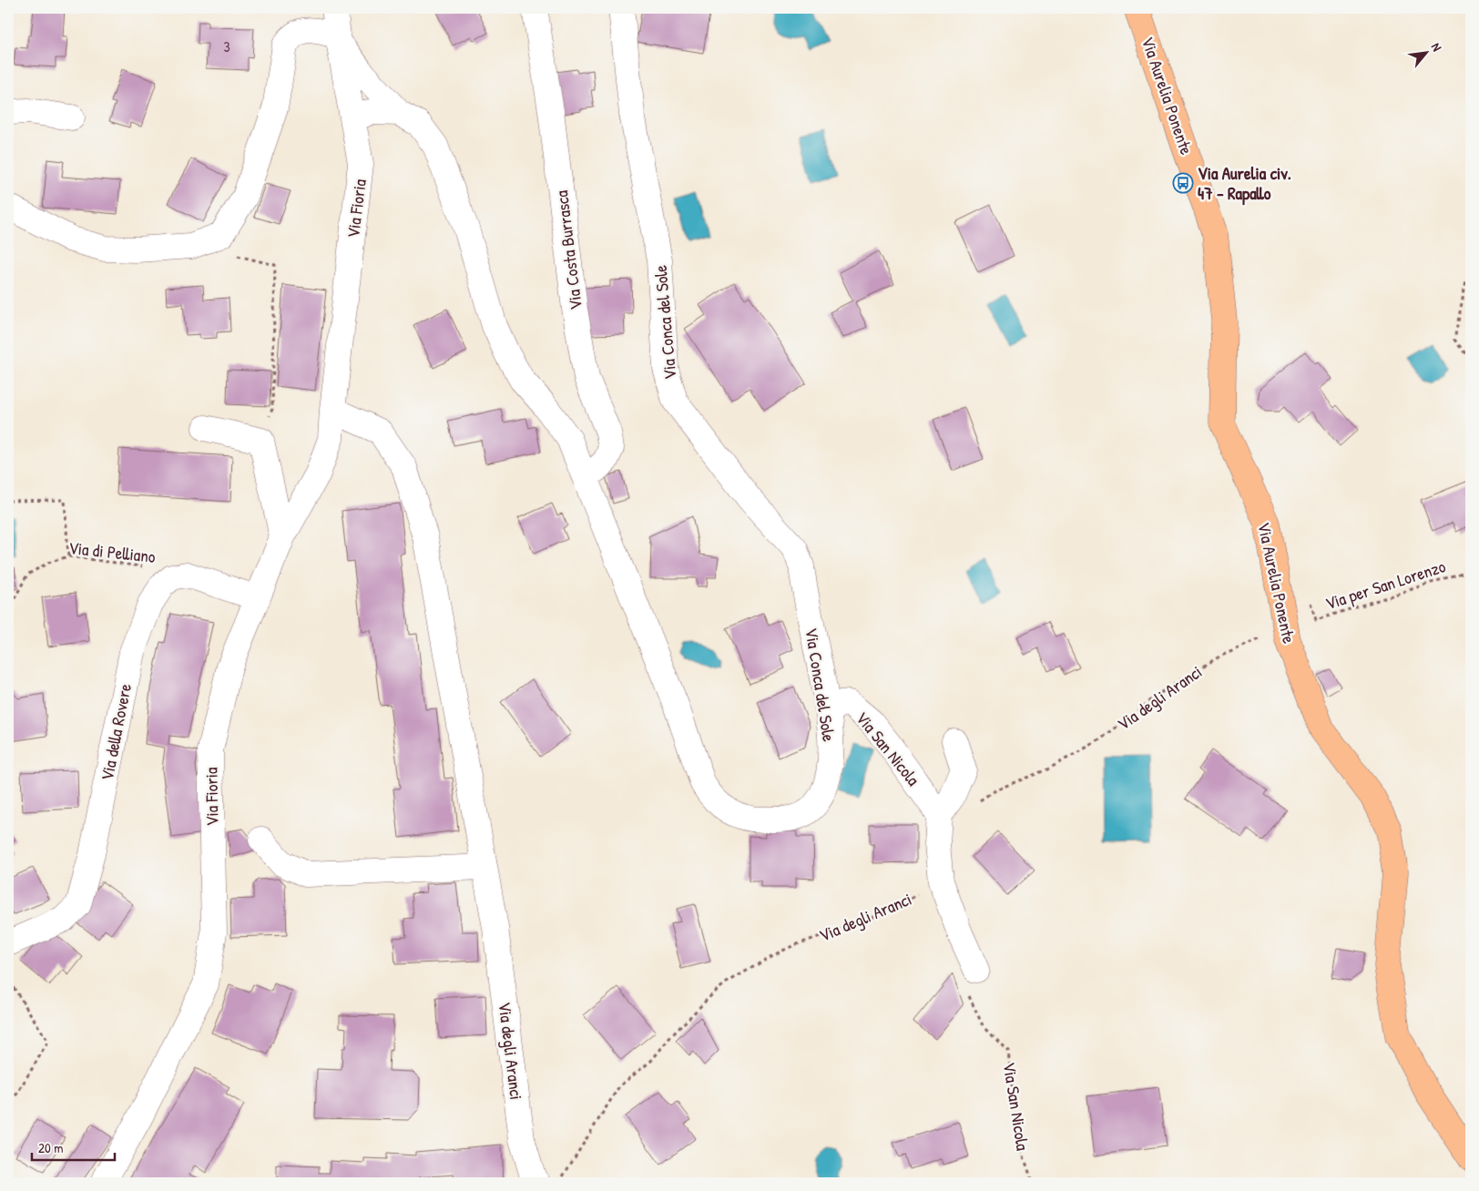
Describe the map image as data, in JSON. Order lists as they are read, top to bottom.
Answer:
{
  "streets": {
    "main road": ["Via Aurelia Ponente"],
    "street": [
      "Via Fioria",
      "Via Costa Burrasca",
      "Via Conca del Sole",
      "Via degli Aranci",
      "Via della Rovere",
      "Via San Nicola"
    ],
    "path": ["Via di Pelliano", "Via per San Lorenzo"]
  },
  "crossings": [
    ["Via Aurelia Ponente", "Via degli Aranci"],
    ["Via Fioria", "Via Conca del Sole"],
    ["Via Fioria", "Via della Rovere"],
    ["Via Costa Burrasca", "Via Conca del Sole"],
    ["Via Conca del Sole", "Via San Nicola"]
  ],
  "places": {
    "bus stop": ["Via Aurelia civ. 47 - Rapallo"]
  },
  "house_numbers": ["3"],
  "scale_bar": "20 m",
  "north": "top right"
}
